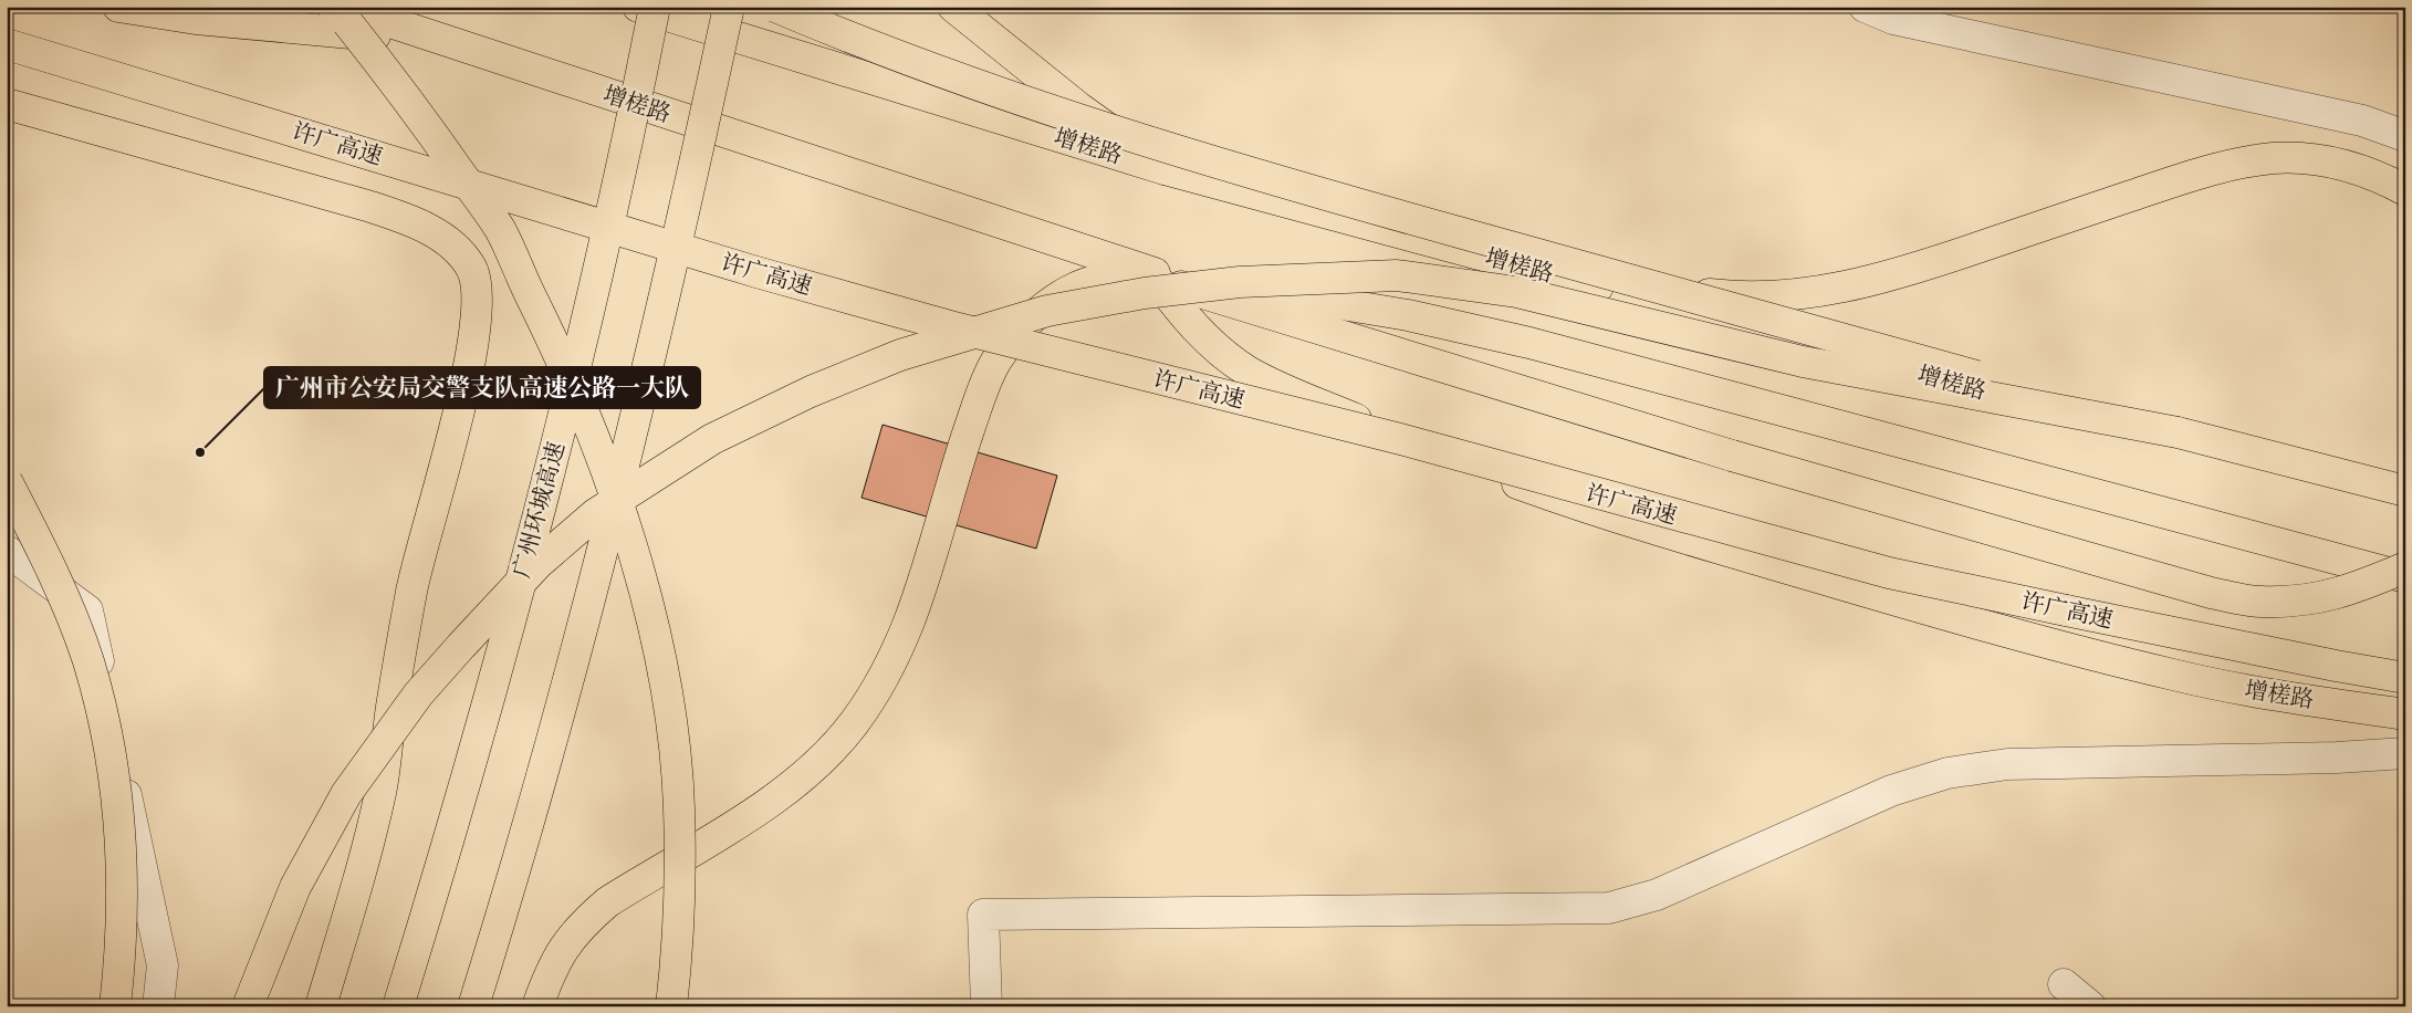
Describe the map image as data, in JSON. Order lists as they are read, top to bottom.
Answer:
{
  "streets": {
    "main road": ["增槎路", "许广高速", "广州环城高速"]
  },
  "places": ["广州市公安局交警支队高速公路一大队"]
}
